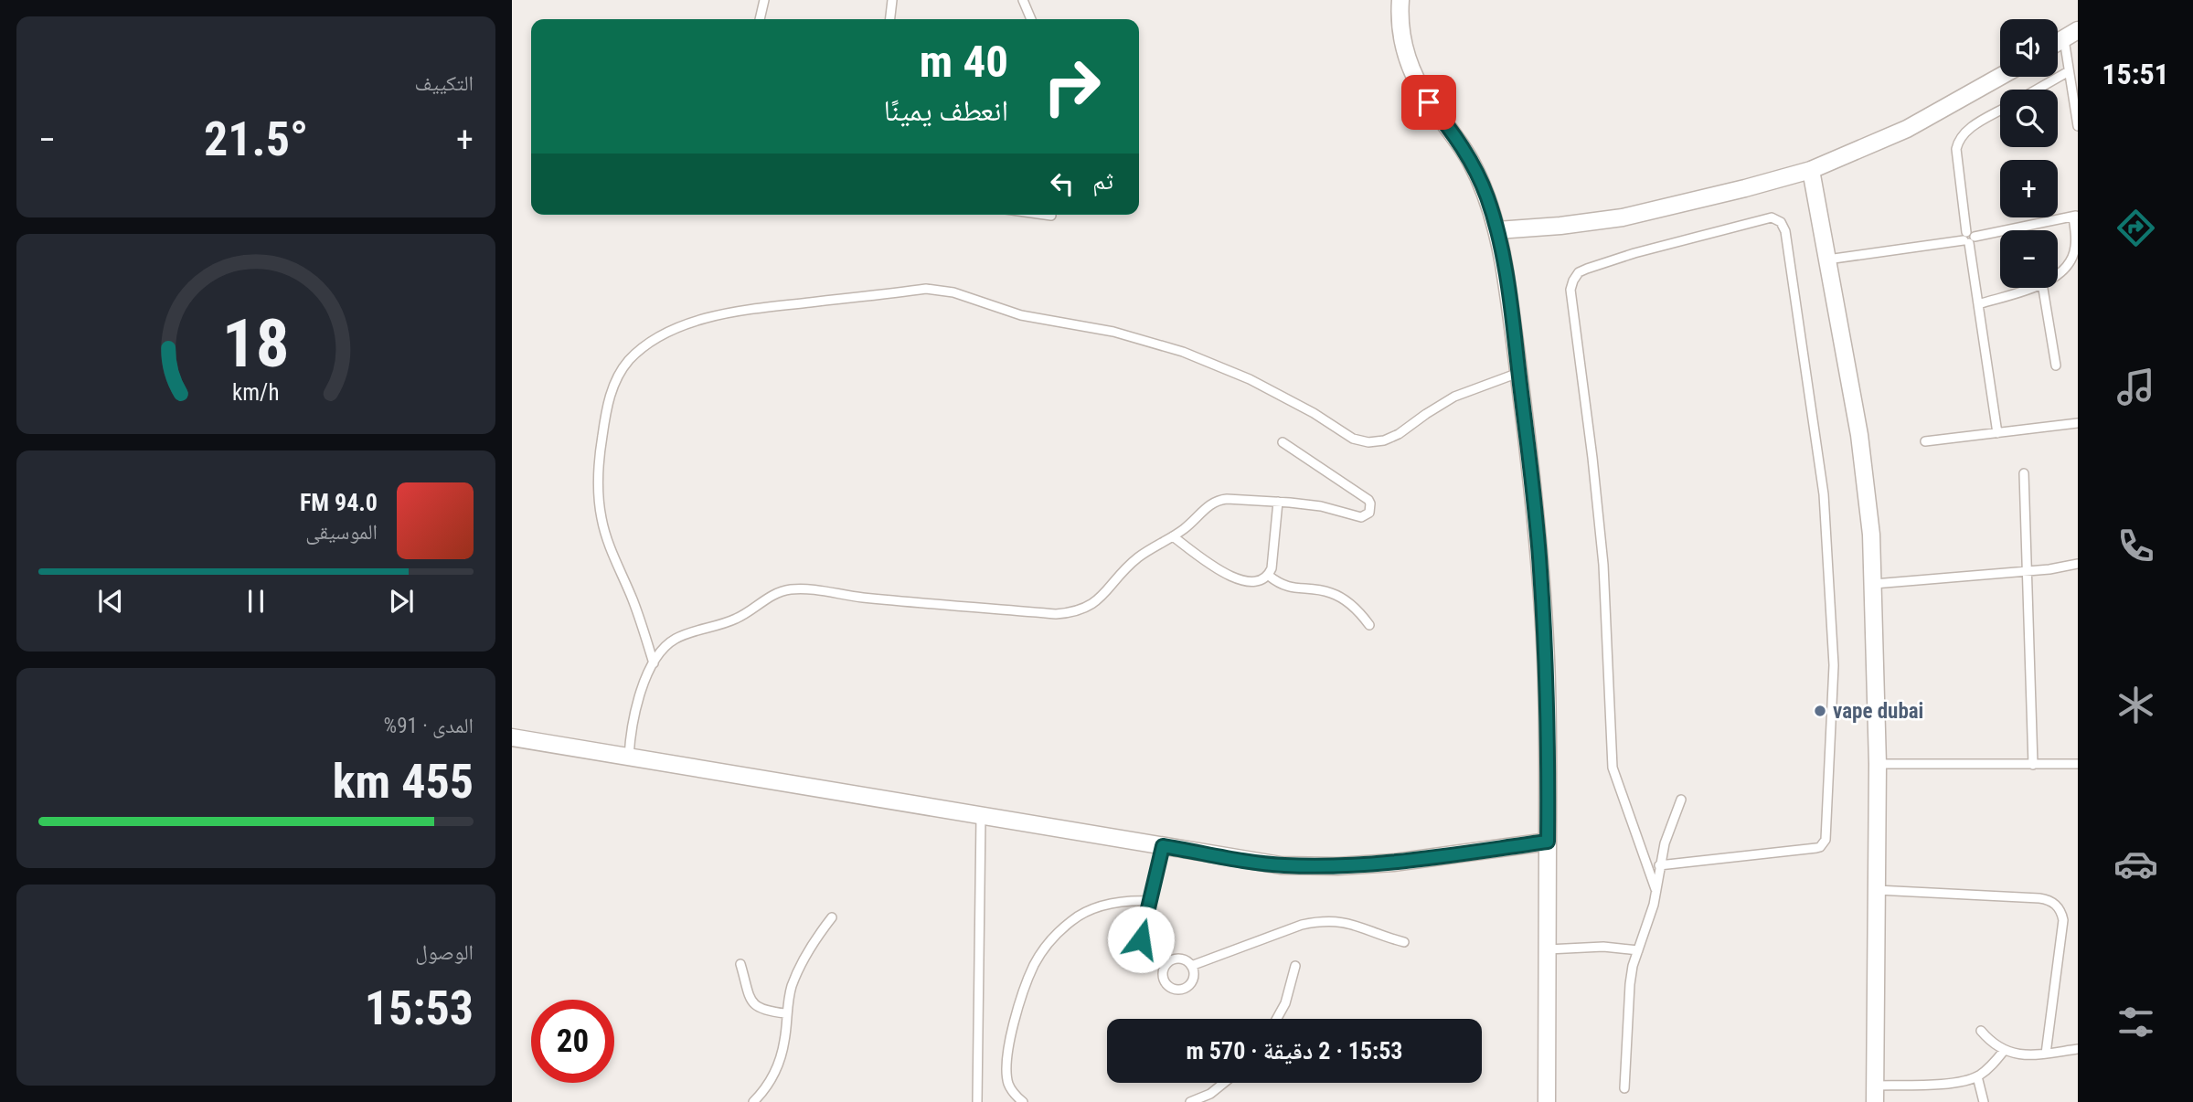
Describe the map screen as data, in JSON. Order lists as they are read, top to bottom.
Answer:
{
  "places": ["vape dubai"],
  "page": {
    "tabs": "15:51",
    "tile": [
      "التكييف",
      ["المدى · 91%", "455 km"],
      ["الوصول", "15:53"]
    ],
    "map_buttons": ["+", "−"],
    "turn": ["40 m", "انعطف يمينًا"],
    "heat": ["−", "21.5°", "+"],
    "then": "ثم",
    "song": ["94.0 FM", "الموسيقى"],
    "limit": "20",
    "trip": "15:53 · 2 دقيقة · 570 m",
    "gauge": ["18", "km/h"]
  }
}
